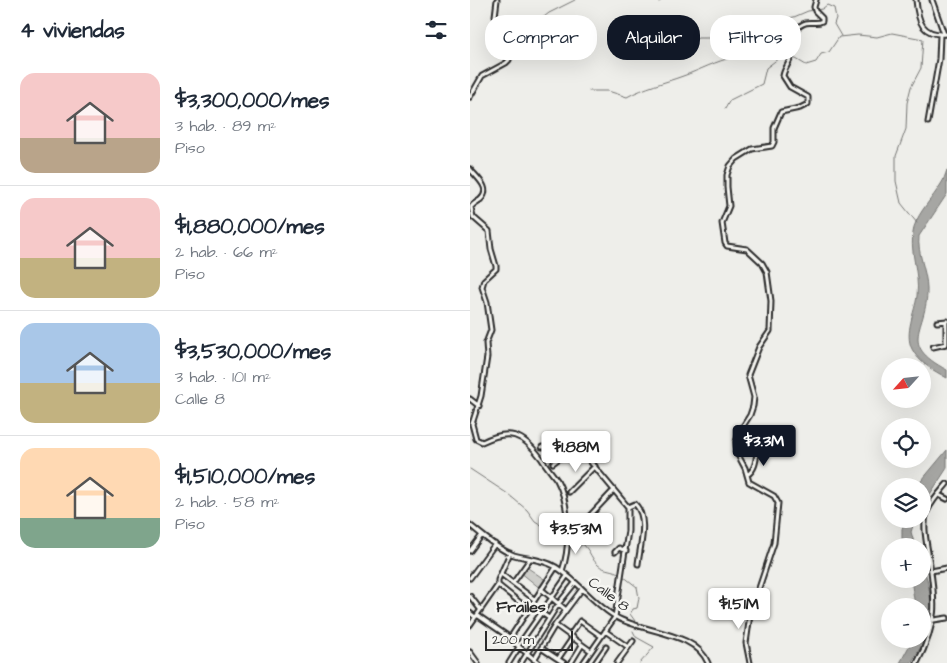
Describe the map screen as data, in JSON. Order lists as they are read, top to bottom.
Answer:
{
  "streets": {
    "street": ["Calle 8"]
  },
  "districts": ["Frailes"],
  "scale_bar": "200 m",
  "north": "bottom left",
  "page": {
    "heading": "4 viviendas",
    "chip": ["Comprar", "Alquilar", "Filtros"],
    "list": [
      {
        "name": "$3,300,000/mes",
        "note": "3 hab. · 89 m² · Piso"
      },
      {
        "name": "$1,880,000/mes",
        "note": "2 hab. · 66 m² · Piso"
      },
      {
        "name": "$3,530,000/mes",
        "note": "3 hab. · 101 m² · Calle 8"
      },
      {
        "name": "$1,510,000/mes",
        "note": "2 hab. · 58 m² · Piso"
      }
    ],
    "map_buttons": ["+", "−"],
    "price": [
      "$3.3M",
      "$1.88M",
      "$3.53M",
      "$1.51M"
    ],
    "scale": "200 m"
  }
}
